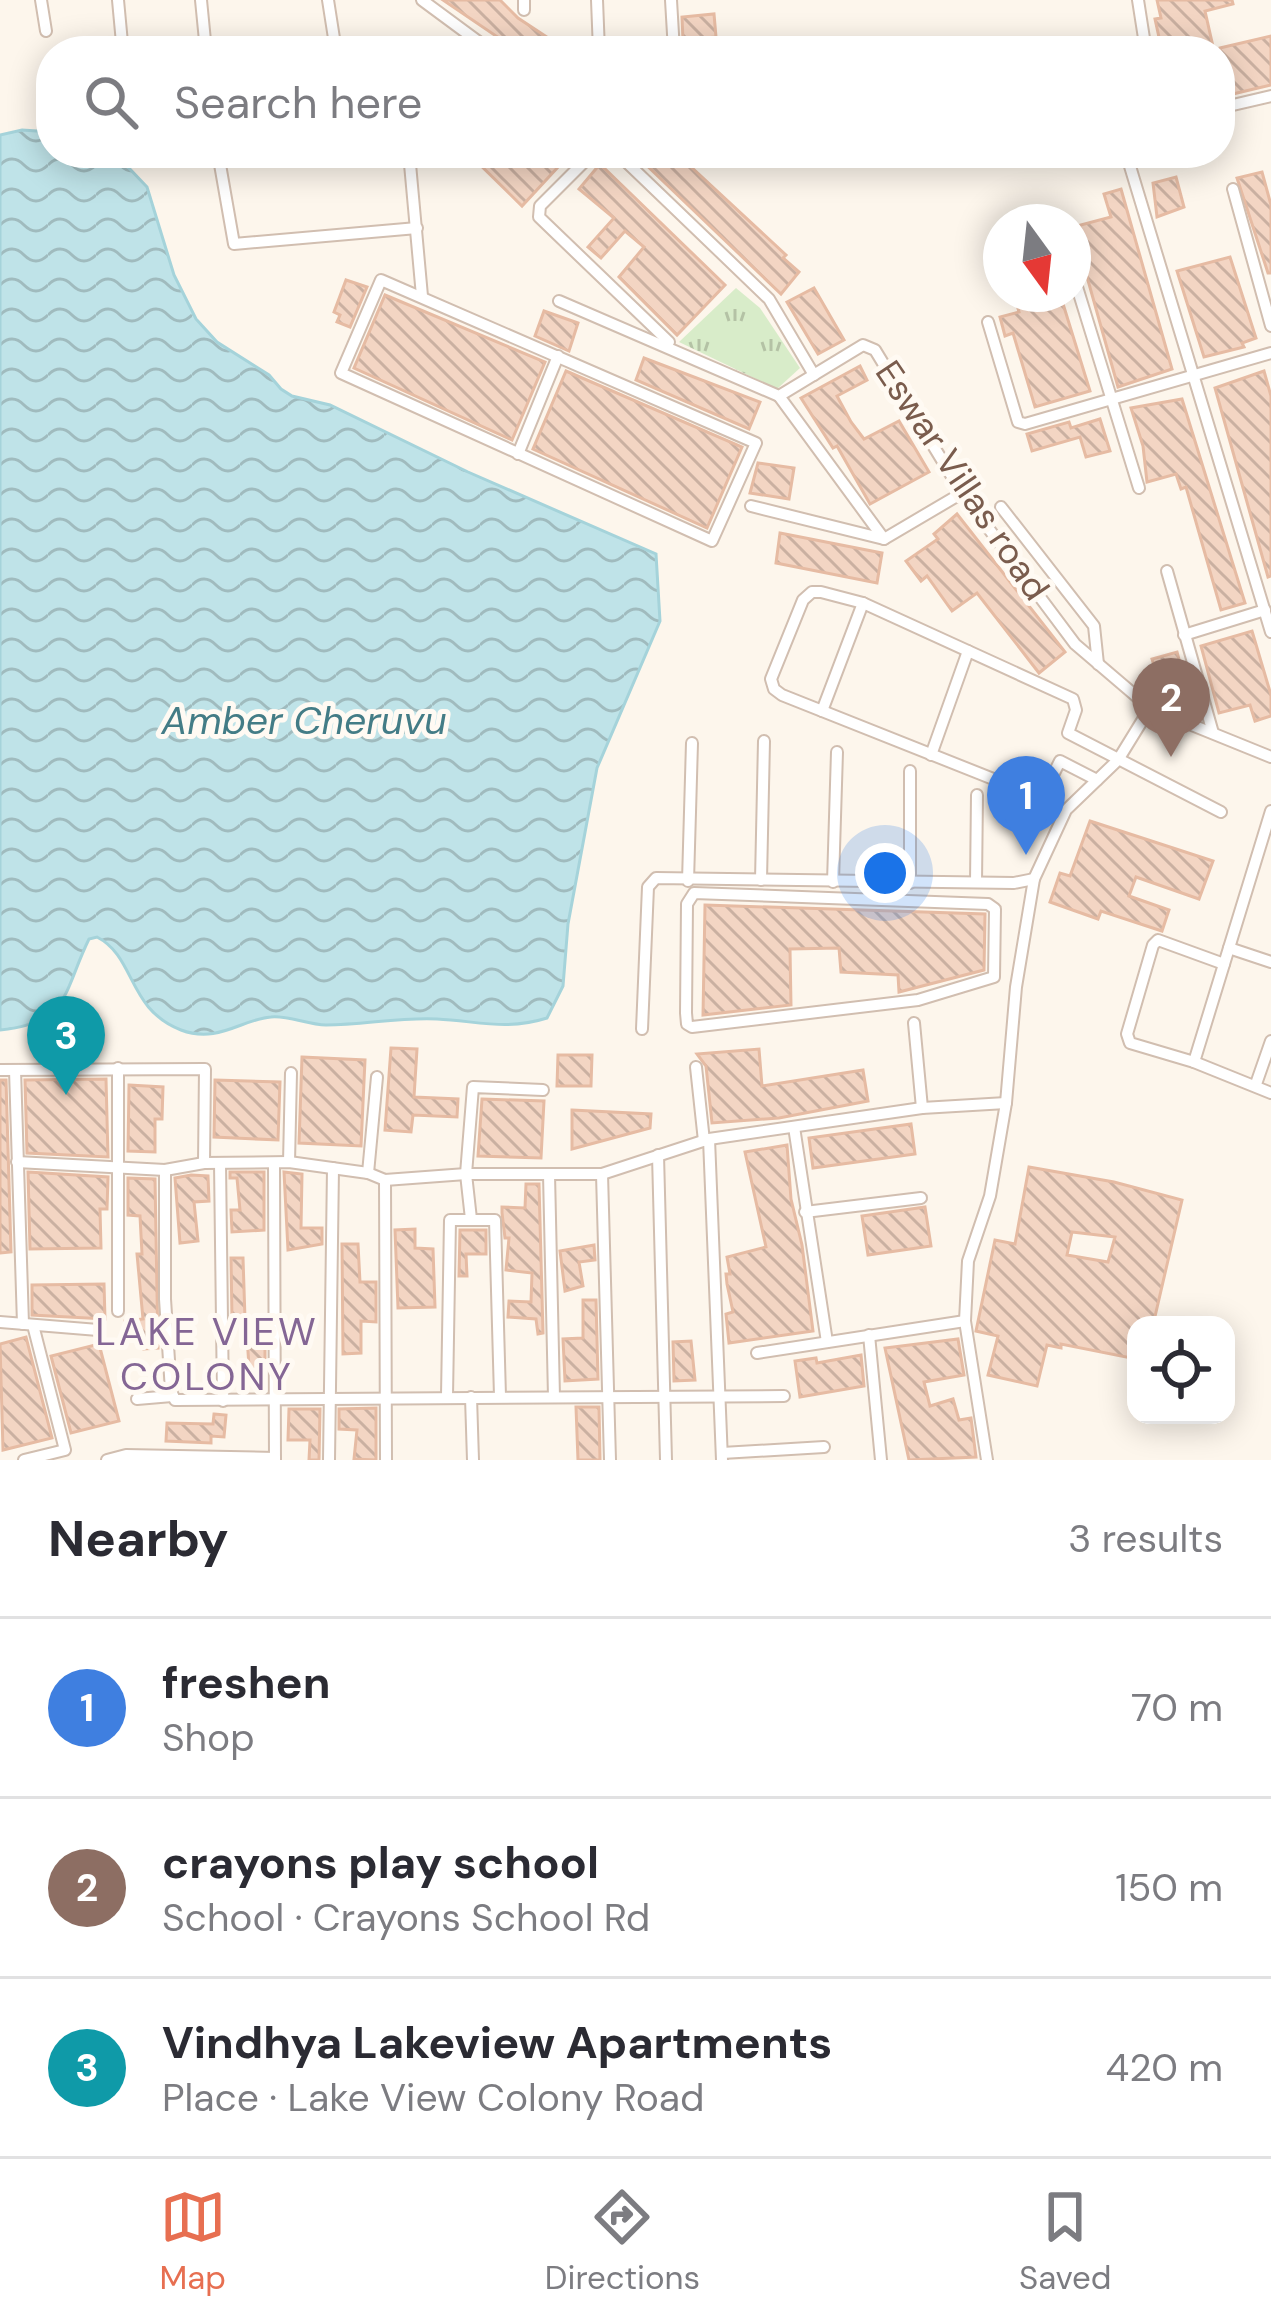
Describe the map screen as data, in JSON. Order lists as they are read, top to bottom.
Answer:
{
  "streets": {
    "street": ["Eswar Villas road"]
  },
  "districts": ["LAKE VIEW COLONY"],
  "water": ["Amber Cheruvu"],
  "north": "bottom",
  "page": {
    "search": "Search here",
    "pins": ["2", "1", "3"],
    "heading": ["Nearby", "3 results"],
    "list": [
      {
        "mark": "1",
        "name": "freshen",
        "note": "Shop",
        "value": "70 m"
      },
      {
        "mark": "2",
        "name": "crayons play school",
        "note": "School · Crayons School Rd",
        "value": "150 m"
      },
      {
        "mark": "3",
        "name": "Vindhya Lakeview Apartments",
        "note": "Place · Lake View Colony Road",
        "value": "420 m"
      }
    ],
    "nav": ["Map", "Directions", "Saved"]
  }
}
